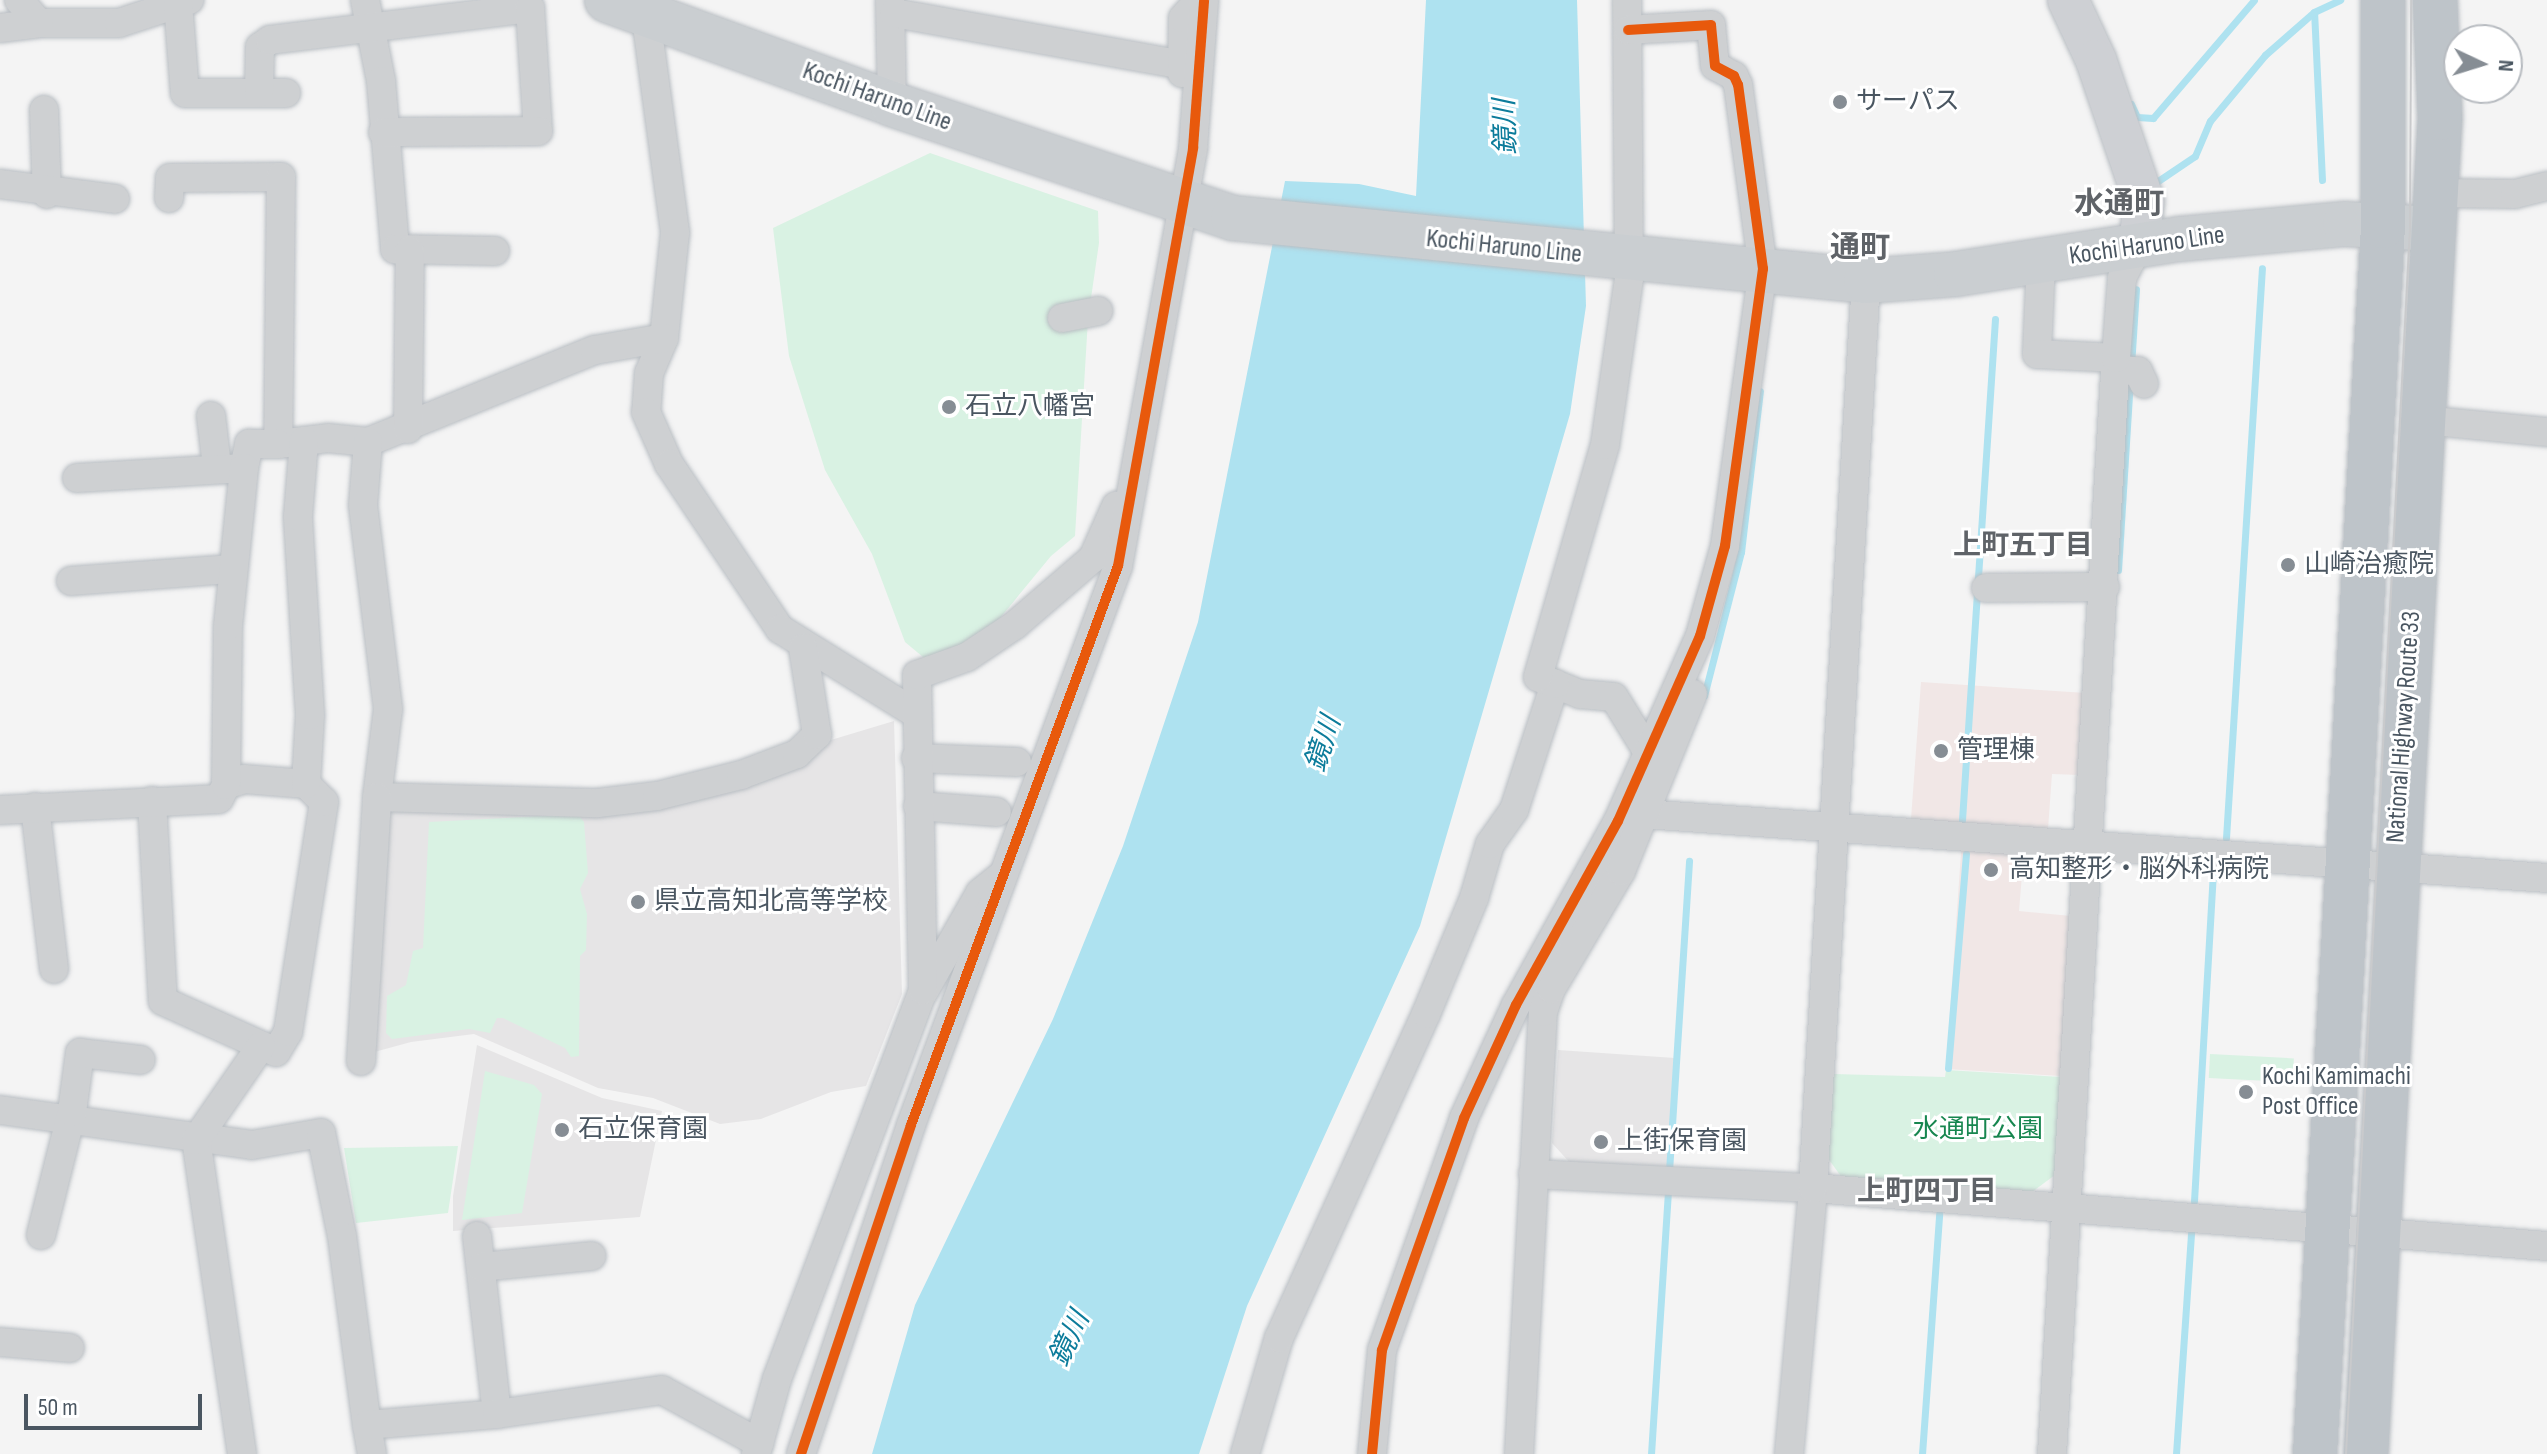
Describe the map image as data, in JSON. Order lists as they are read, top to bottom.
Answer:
{
  "streets": {
    "highway": ["National Highway Route 33"],
    "main road": ["Kochi Haruno Line"]
  },
  "crossings": [
    ["Kochi Haruno Line", "National Highway Route 33"]
  ],
  "districts": [
    "水通町",
    "通町",
    "上町五丁目",
    "上町四丁目"
  ],
  "water": ["鏡川"],
  "parks": ["水通町公園"],
  "places": [
    "サーパス",
    "石立八幡宮",
    "山崎治癒院",
    "管理棟",
    "高知整形・脳外科病院",
    "県立高知北高等学校",
    "Kochi Kamimachi Post Office",
    "石立保育園",
    "上街保育園"
  ],
  "scale_bar": "50 m",
  "north": "right"
}
